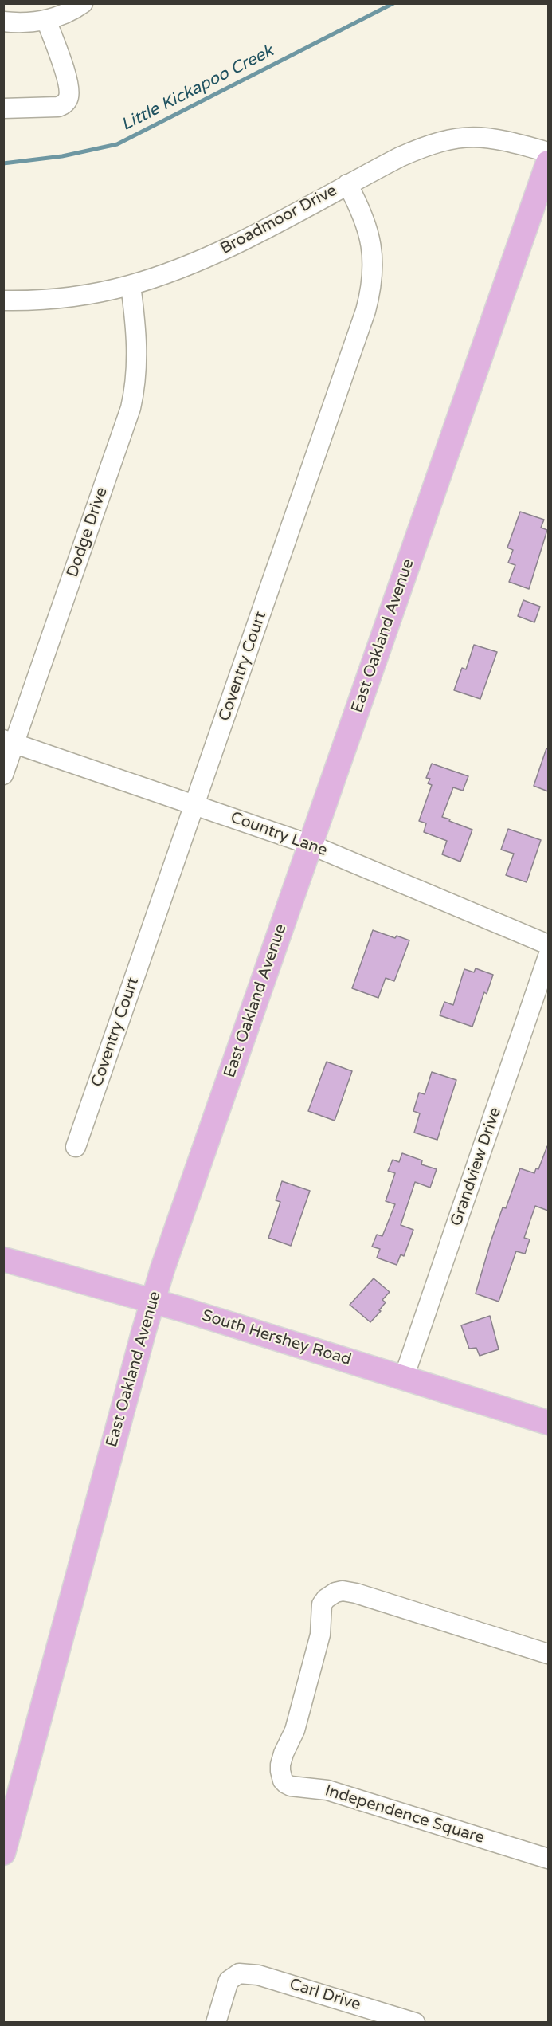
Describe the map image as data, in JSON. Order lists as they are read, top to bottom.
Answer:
{
  "streets": {
    "main road": ["East Oakland Avenue", "South Hershey Road"],
    "street": [
      "Broadmoor Drive",
      "Dodge Drive",
      "Coventry Court",
      "Country Lane",
      "Grandview Drive",
      "Independence Square",
      "Carl Drive"
    ]
  },
  "crossings": [
    ["Broadmoor Drive", "Dodge Drive"],
    ["Broadmoor Drive", "Coventry Court"],
    ["Dodge Drive", "Country Lane"],
    ["East Oakland Avenue", "Country Lane"],
    ["East Oakland Avenue", "South Hershey Road"],
    ["Coventry Court", "Country Lane"],
    ["Grandview Drive", "South Hershey Road"]
  ],
  "water": ["Little Kickapoo Creek"]
}
